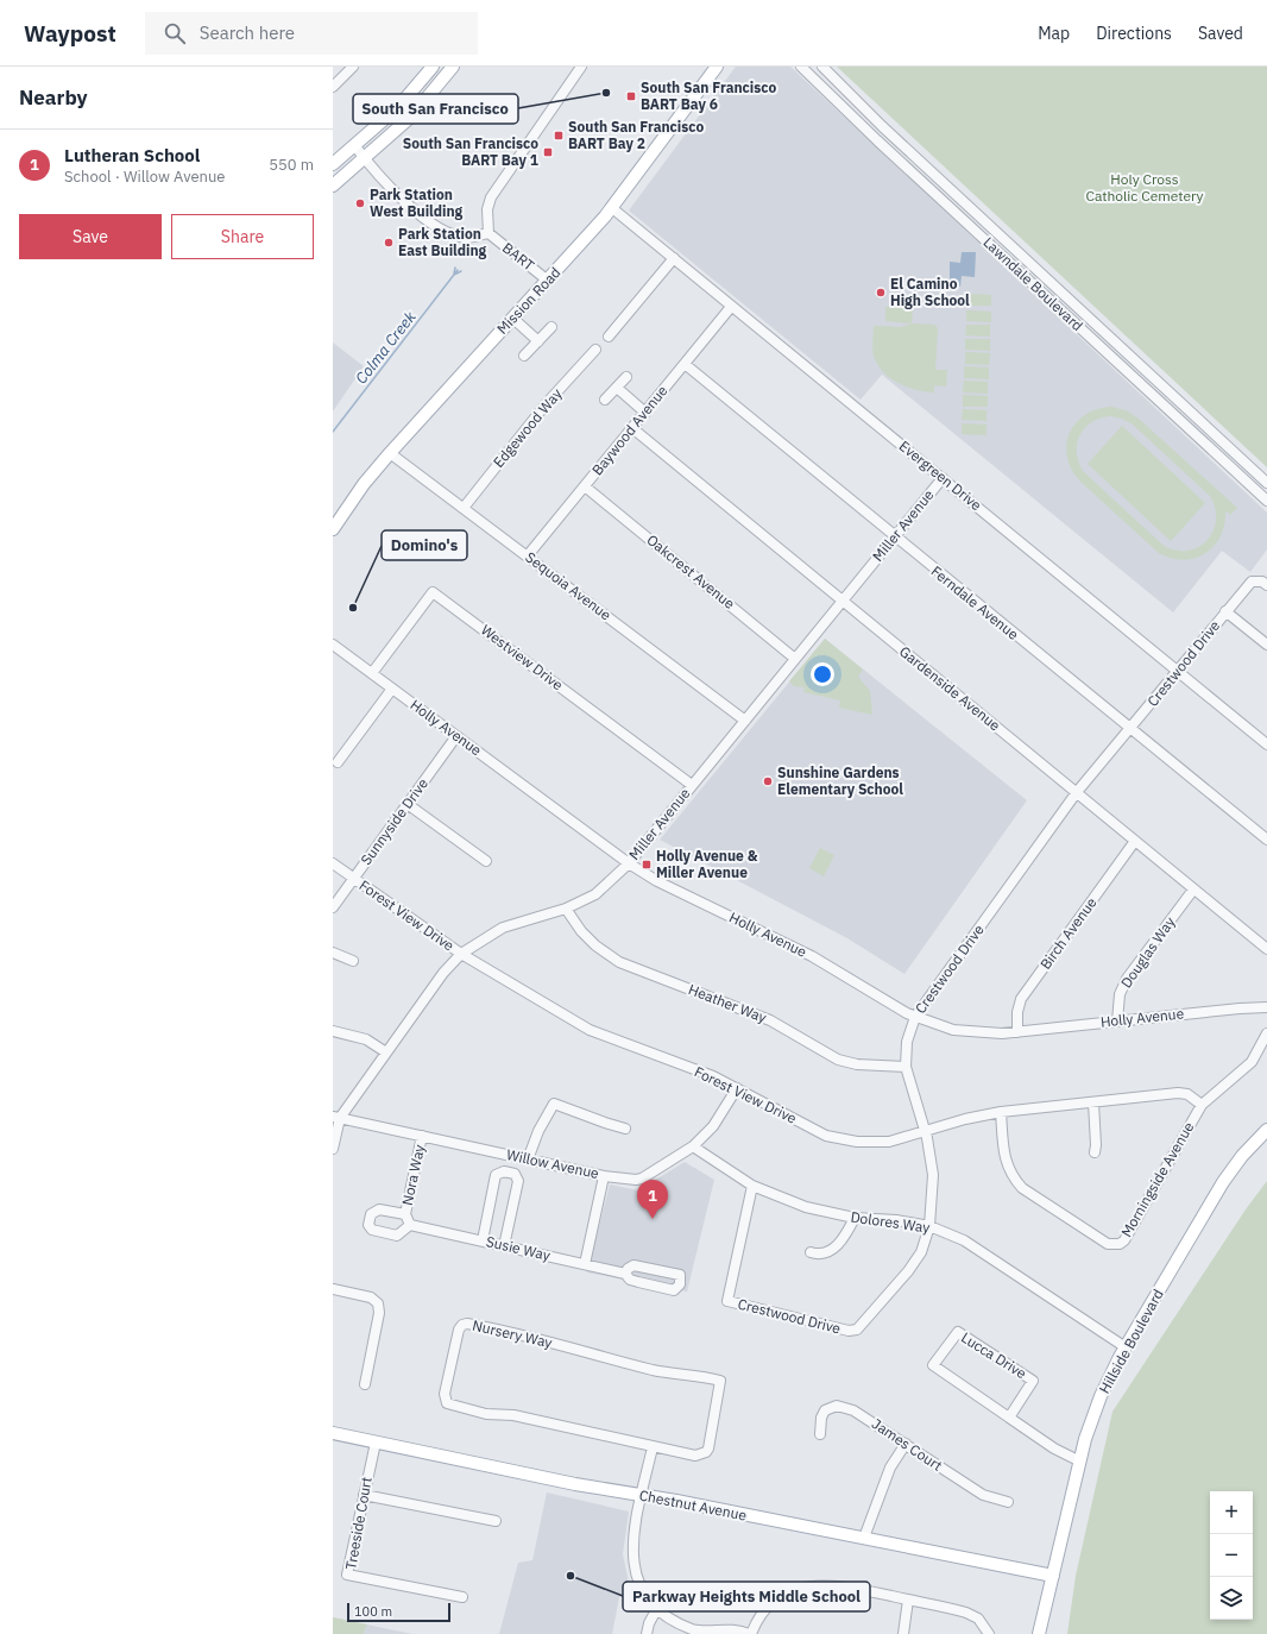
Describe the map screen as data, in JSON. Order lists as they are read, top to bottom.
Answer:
{
  "streets": {
    "main road": ["Mission Road", "Hillside Boulevard", "Chestnut Avenue"],
    "street": [
      "BART",
      "Lawndale Boulevard",
      "Edgewood Way",
      "Baywood Avenue",
      "Evergreen Drive",
      "Miller Avenue",
      "Oakcrest Avenue",
      "Sequoia Avenue",
      "Ferndale Avenue",
      "Westview Drive",
      "Crestwood Drive",
      "Gardenside Avenue",
      "Holly Avenue",
      "Sunnyside Drive",
      "Forest View Drive",
      "Birch Avenue",
      "Douglas Way",
      "Heather Way",
      "Willow Avenue",
      "Nora Way",
      "Morningside Avenue",
      "Dolores Way",
      "Susie Way",
      "Nursery Way",
      "Lucca Drive",
      "James Court",
      "Treeside Court"
    ]
  },
  "crossings": [
    ["BART", "Mission Road"],
    ["Mission Road", "Evergreen Drive"],
    ["Mission Road", "Sequoia Avenue"],
    ["Edgewood Way", "Sequoia Avenue"],
    ["Baywood Avenue", "Evergreen Drive"],
    ["Baywood Avenue", "Oakcrest Avenue"],
    ["Baywood Avenue", "Sequoia Avenue"],
    ["Baywood Avenue", "Ferndale Avenue"],
    ["Baywood Avenue", "Gardenside Avenue"],
    ["Evergreen Drive", "Miller Avenue"],
    ["Evergreen Drive", "Crestwood Drive"],
    ["Miller Avenue", "Oakcrest Avenue"],
    ["Miller Avenue", "Sequoia Avenue"],
    ["Miller Avenue", "Ferndale Avenue"],
    ["Miller Avenue", "Westview Drive"],
    ["Miller Avenue", "Gardenside Avenue"],
    ["Miller Avenue", "Holly Avenue"],
    ["Miller Avenue", "Forest View Drive"],
    ["Miller Avenue", "Heather Way"],
    ["Miller Avenue", "Willow Avenue"],
    ["Ferndale Avenue", "Crestwood Drive"],
    ["Westview Drive", "Holly Avenue"],
    ["Crestwood Drive", "Gardenside Avenue"],
    ["Crestwood Drive", "Holly Avenue"],
    ["Crestwood Drive", "Forest View Drive"],
    ["Crestwood Drive", "Heather Way"],
    ["Crestwood Drive", "Dolores Way"],
    ["Gardenside Avenue", "Birch Avenue"],
    ["Gardenside Avenue", "Douglas Way"],
    ["Holly Avenue", "Sunnyside Drive"],
    ["Holly Avenue", "Birch Avenue"],
    ["Holly Avenue", "Douglas Way"],
    ["Sunnyside Drive", "Forest View Drive"],
    ["Forest View Drive", "Willow Avenue"],
    ["Forest View Drive", "Morningside Avenue"],
    ["Willow Avenue", "Nora Way"],
    ["Willow Avenue", "Dolores Way"],
    ["Dolores Way", "Hillside Boulevard"],
    ["Hillside Boulevard", "Lucca Drive"],
    ["Hillside Boulevard", "Chestnut Avenue"],
    ["Chestnut Avenue", "Treeside Court"]
  ],
  "water": ["Colma Creek"],
  "parks": ["Holy Cross Catholic Cemetery"],
  "places": {
    "other": [
      "South San Francisco",
      "Park Station West Building",
      "Park Station East Building",
      "El Camino High School",
      "Domino's",
      "Sunshine Gardens Elementary School",
      "Parkway Heights Middle School"
    ],
    "transit": [
      "South San Francisco BART Bay 6",
      "South San Francisco BART Bay 2",
      "South San Francisco BART Bay 1",
      "Holly Avenue & Miller Avenue"
    ]
  },
  "scale_bar": "100 m",
  "page": {
    "header": "Waypost",
    "search": "Search here",
    "nav": ["Map", "Directions", "Saved"],
    "heading": "Nearby",
    "list": [
      {
        "mark": "1",
        "name": "Lutheran School",
        "note": "School · Willow Avenue",
        "value": "550 m"
      }
    ],
    "buttons": ["Save", "Share"],
    "pins": "1",
    "map_buttons": ["+", "−"],
    "scale": "100 m"
  }
}
